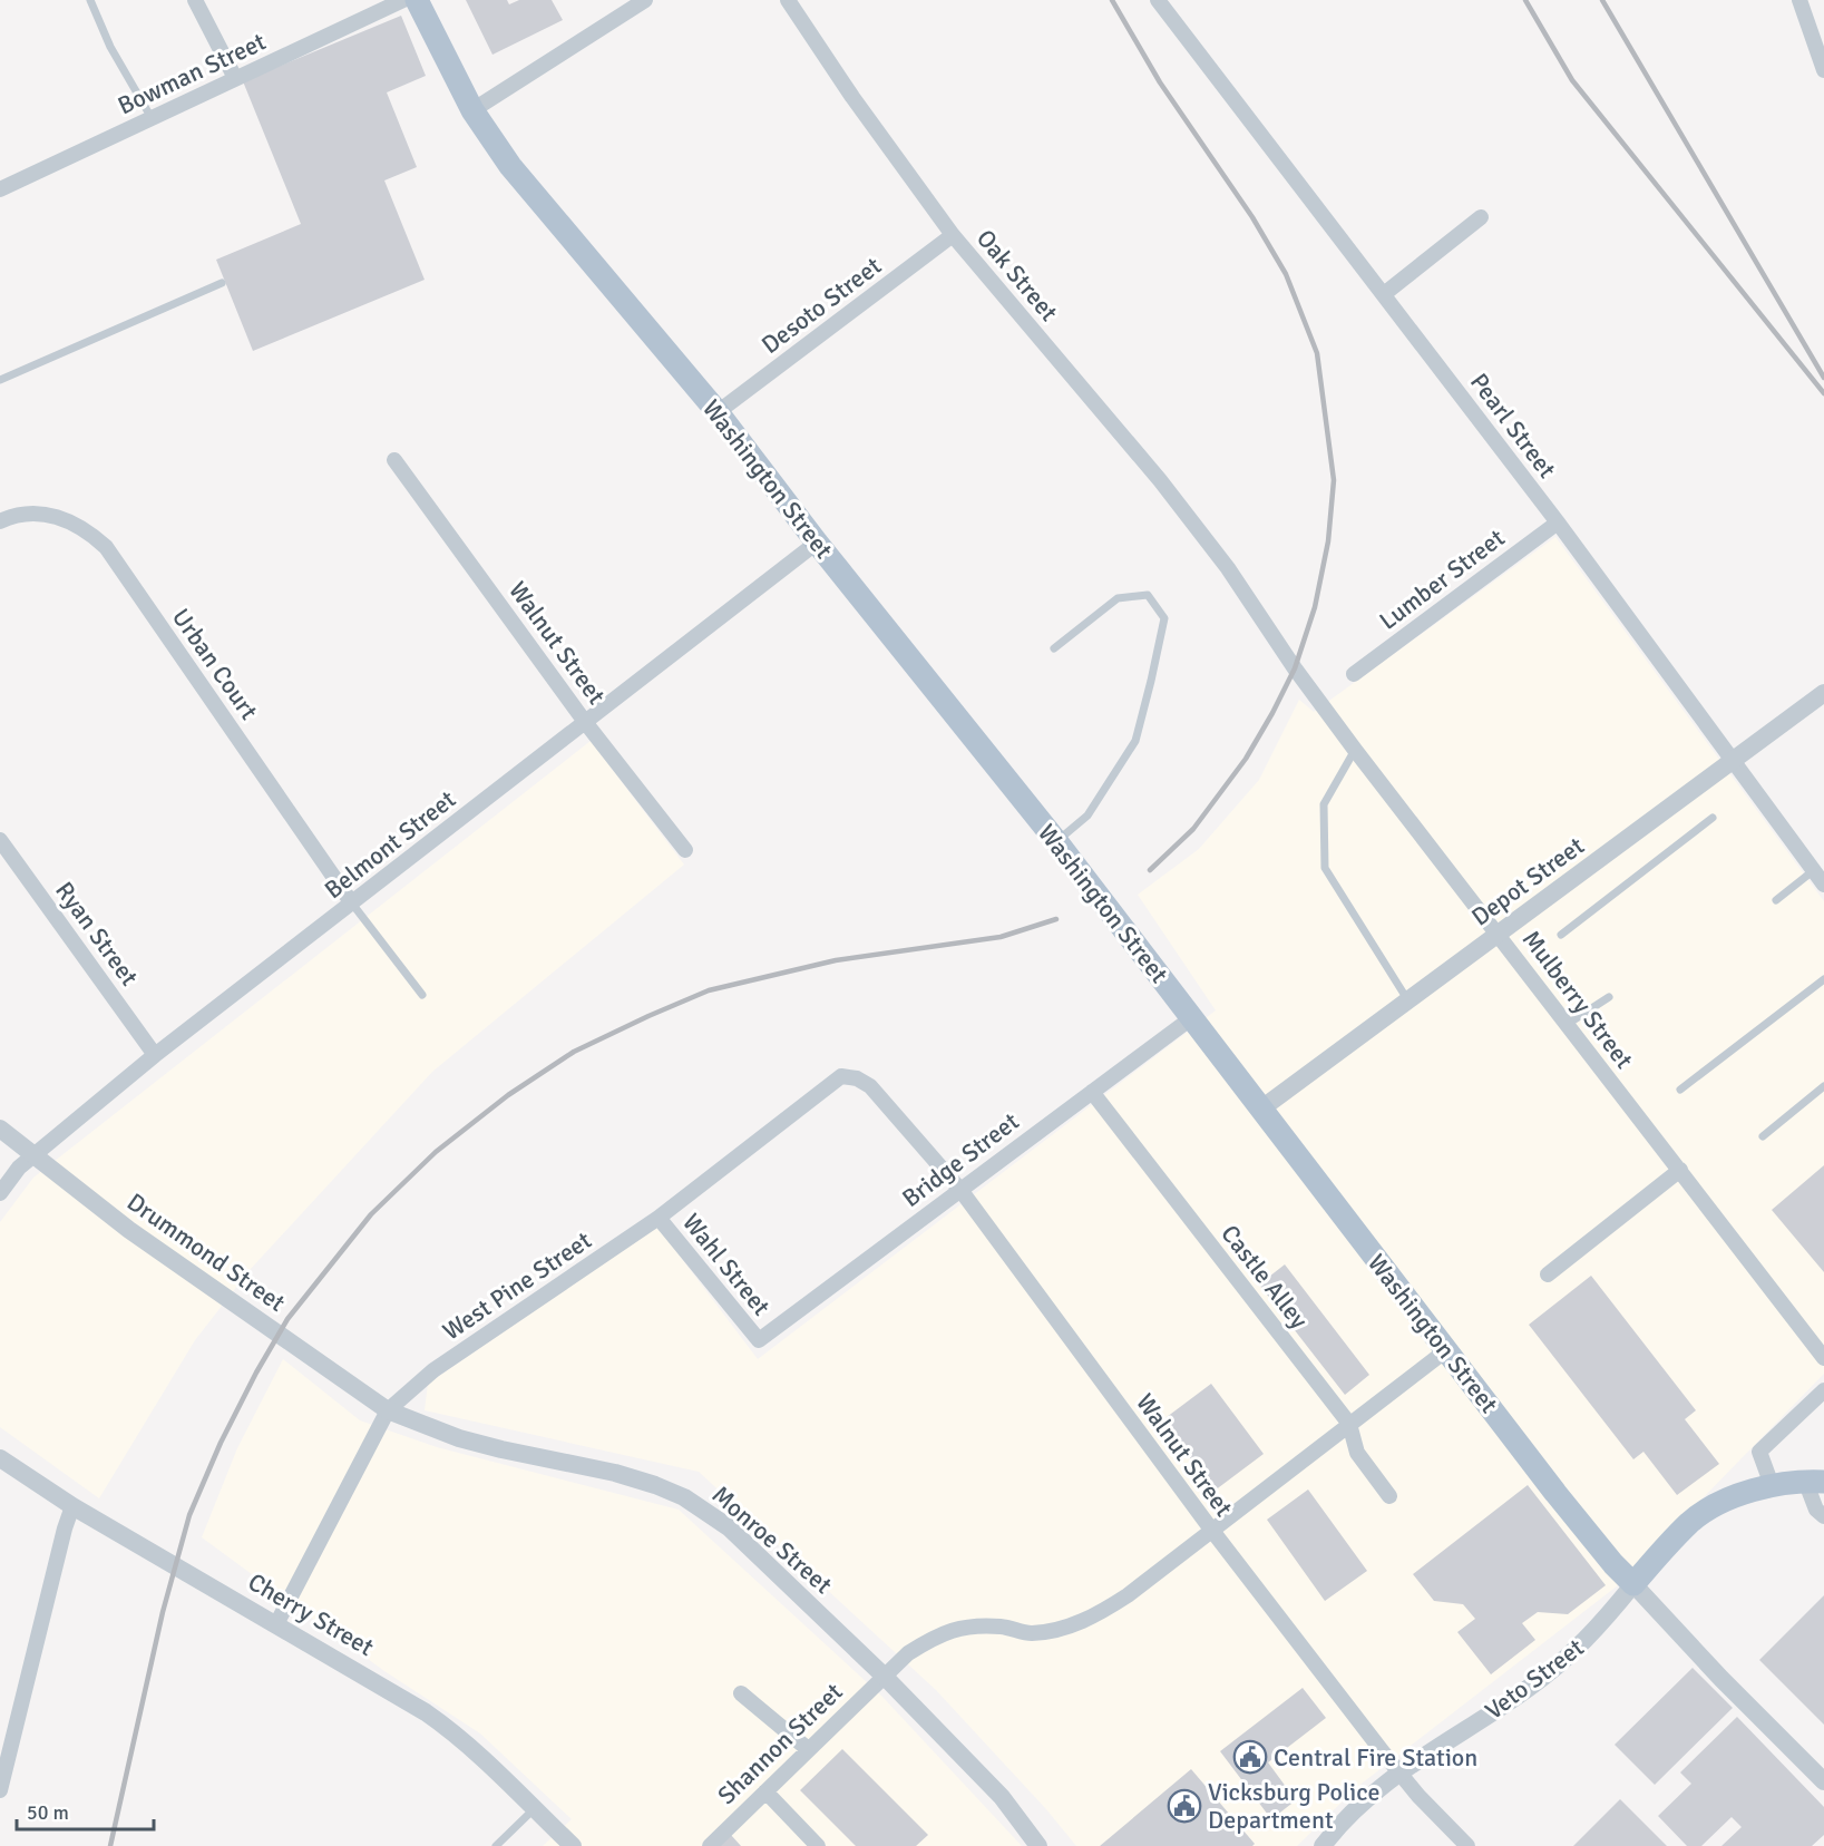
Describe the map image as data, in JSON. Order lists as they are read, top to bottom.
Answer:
{
  "streets": {
    "main road": ["Washington Street", "Veto Street"],
    "street": [
      "Bowman Street",
      "Oak Street",
      "Desoto Street",
      "Pearl Street",
      "Lumber Street",
      "Walnut Street",
      "Urban Court",
      "Belmont Street",
      "Depot Street",
      "Ryan Street",
      "Mulberry Street",
      "Bridge Street",
      "Drummond Street",
      "Wahl Street",
      "Castle Alley",
      "West Pine Street",
      "Monroe Street",
      "Cherry Street",
      "Shannon Street"
    ]
  },
  "crossings": [
    ["Oak Street", "Desoto Street"],
    ["Oak Street", "Mulberry Street"],
    ["Desoto Street", "Washington Street"],
    ["Pearl Street", "Lumber Street"],
    ["Pearl Street", "Depot Street"],
    ["Washington Street", "Belmont Street"],
    ["Washington Street", "Depot Street"],
    ["Washington Street", "Bridge Street"],
    ["Washington Street", "Veto Street"],
    ["Washington Street", "Shannon Street"],
    ["Walnut Street", "Belmont Street"],
    ["Walnut Street", "Bridge Street"],
    ["Walnut Street", "West Pine Street"],
    ["Walnut Street", "Veto Street"],
    ["Walnut Street", "Shannon Street"],
    ["Urban Court", "Belmont Street"],
    ["Belmont Street", "Ryan Street"],
    ["Belmont Street", "Drummond Street"],
    ["Depot Street", "Mulberry Street"],
    ["Bridge Street", "Wahl Street"],
    ["Bridge Street", "Castle Alley"],
    ["Drummond Street", "West Pine Street"],
    ["Drummond Street", "Monroe Street"],
    ["Wahl Street", "West Pine Street"],
    ["Castle Alley", "Shannon Street"],
    ["West Pine Street", "Monroe Street"],
    ["West Pine Street", "Cherry Street"],
    ["Monroe Street", "Shannon Street"]
  ],
  "places": {
    "public building": ["Central Fire Station", "Vicksburg Police Department"]
  },
  "scale_bar": "50 m"
}
